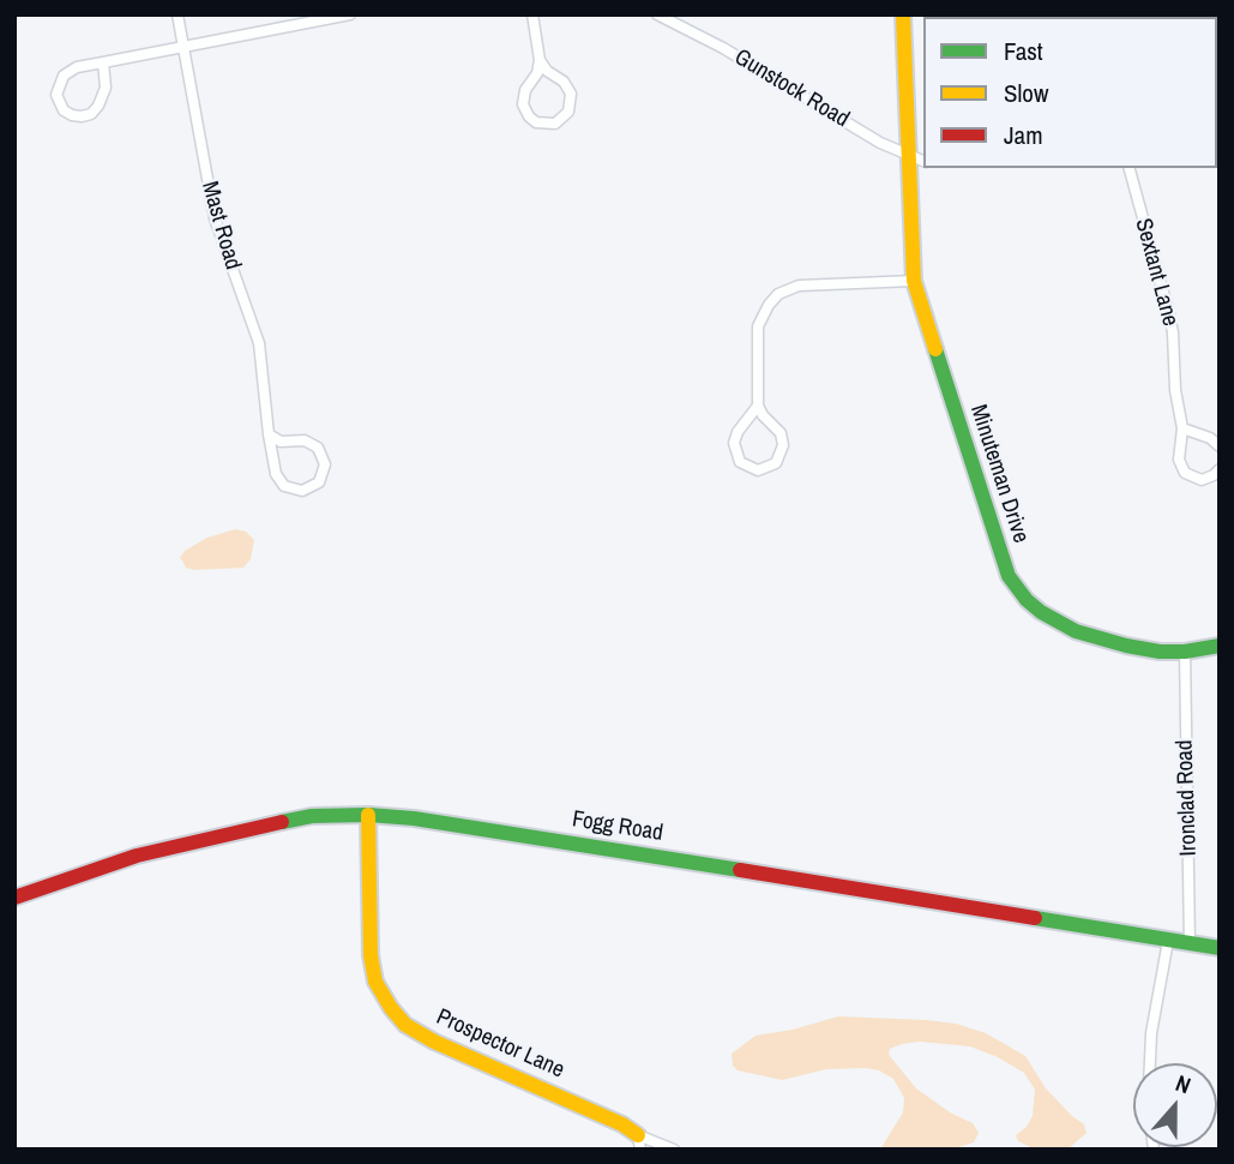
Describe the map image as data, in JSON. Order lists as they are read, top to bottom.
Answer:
{
  "streets": {
    "street": [
      "Gunstock Road",
      "Mast Road",
      "Sextant Lane",
      "Minuteman Drive",
      "Ironclad Road",
      "Fogg Road",
      "Prospector Lane"
    ]
  },
  "crossings": [
    ["Gunstock Road", "Minuteman Drive"],
    ["Minuteman Drive", "Ironclad Road"],
    ["Ironclad Road", "Fogg Road"],
    ["Fogg Road", "Prospector Lane"]
  ],
  "legend": ["Fast", "Slow", "Jam"],
  "north": "top"
}
